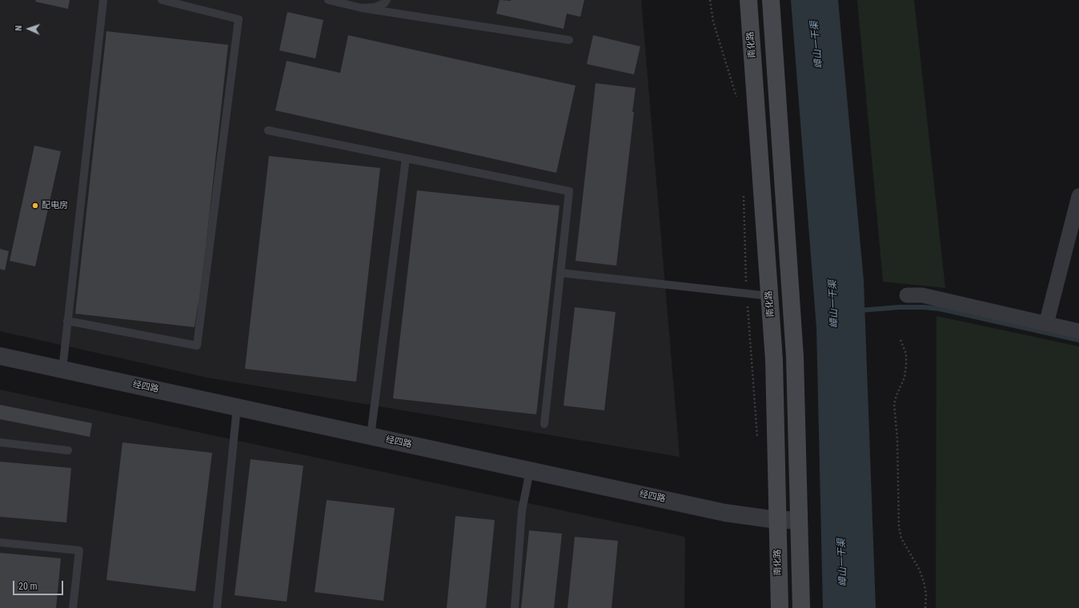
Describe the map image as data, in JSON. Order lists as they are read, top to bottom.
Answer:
{
  "streets": {
    "main road": ["南化路"],
    "street": ["经四路"]
  },
  "crossings": [
    ["南化路", "经四路"]
  ],
  "water": ["嶂山一干渠"],
  "places": ["配电房"],
  "scale_bar": "20 m",
  "north": "left"
}
